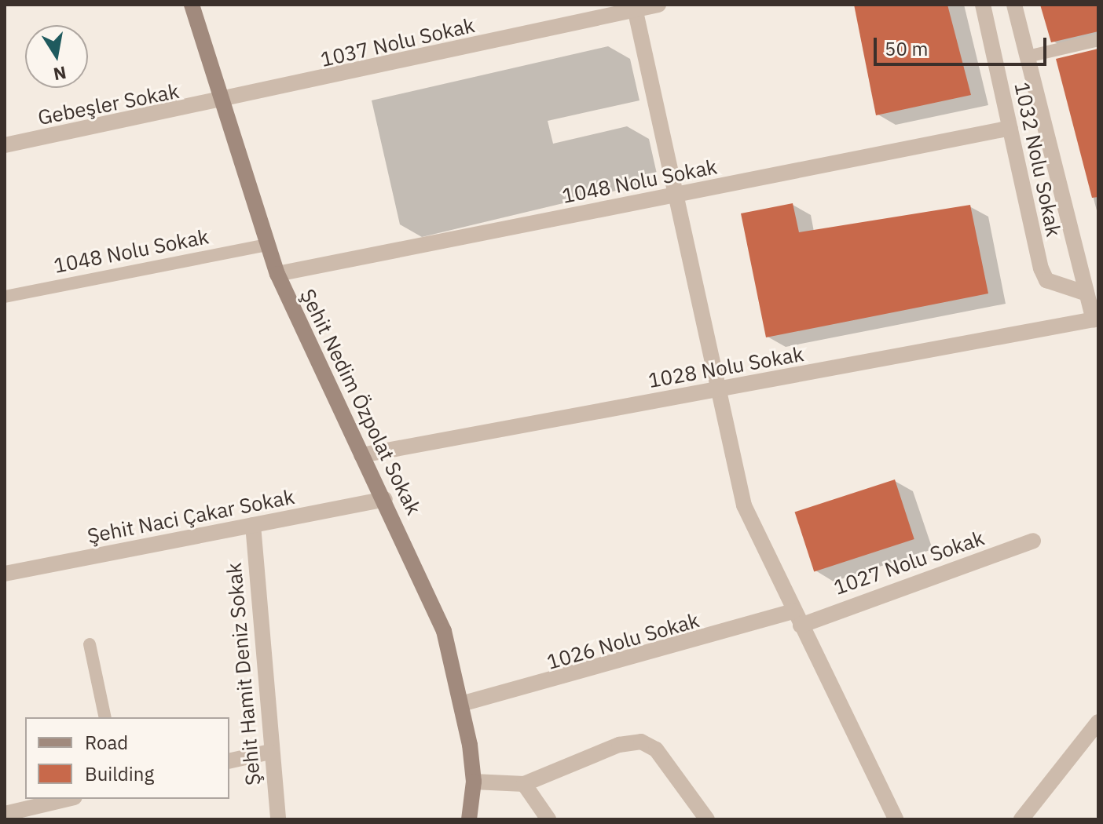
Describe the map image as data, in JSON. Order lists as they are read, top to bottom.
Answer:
{
  "streets": {
    "street": [
      "1037 Nolu Sokak",
      "Gebeşler Sokak",
      "1032 Nolu Sokak",
      "1048 Nolu Sokak",
      "1028 Nolu Sokak",
      "Şehit Nedim Özpolat Sokak",
      "Şehit Naci Çakar Sokak",
      "1027 Nolu Sokak",
      "1026 Nolu Sokak",
      "Şehit Hamit Deniz Sokak"
    ]
  },
  "crossings": [
    ["1037 Nolu Sokak", "Gebeşler Sokak"],
    ["1037 Nolu Sokak", "Şehit Nedim Özpolat Sokak"],
    ["Gebeşler Sokak", "Şehit Nedim Özpolat Sokak"],
    ["1032 Nolu Sokak", "1048 Nolu Sokak"],
    ["1048 Nolu Sokak", "Şehit Nedim Özpolat Sokak"],
    ["1028 Nolu Sokak", "Şehit Nedim Özpolat Sokak"],
    ["Şehit Nedim Özpolat Sokak", "Şehit Naci Çakar Sokak"],
    ["Şehit Nedim Özpolat Sokak", "1026 Nolu Sokak"],
    ["Şehit Naci Çakar Sokak", "Şehit Hamit Deniz Sokak"],
    ["1027 Nolu Sokak", "1026 Nolu Sokak"]
  ],
  "legend": ["Road", "Building"],
  "scale_bar": "50 m",
  "north": "bottom"
}
